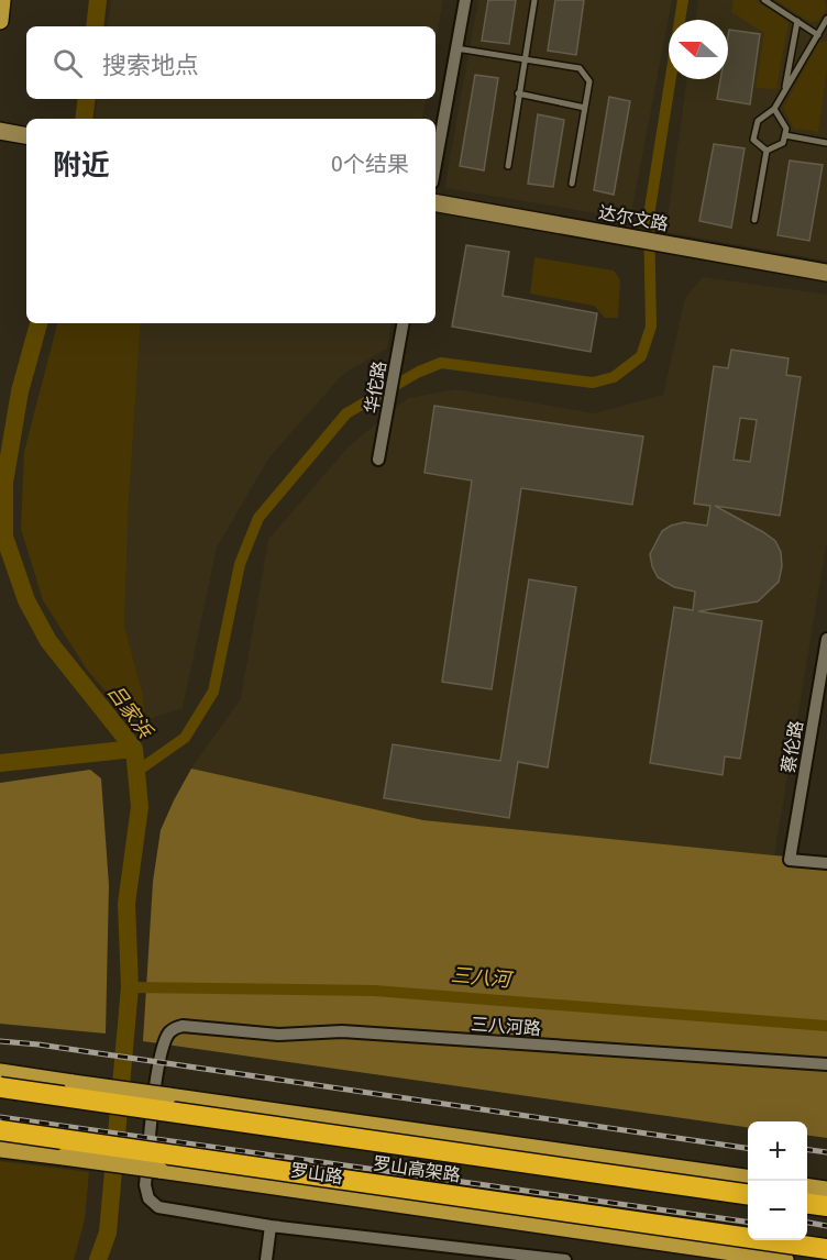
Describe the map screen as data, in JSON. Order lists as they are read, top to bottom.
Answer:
{
  "streets": {
    "highway": ["罗山高架路"],
    "main road": ["罗山路"],
    "street": [
      "达尔文路",
      "华佗路",
      "蔡伦路",
      "三八河路"
    ]
  },
  "water": ["吕家浜", "三八河"],
  "north": "left",
  "page": {
    "search": "搜索地点",
    "heading": ["附近", "0个结果"],
    "map_buttons": ["+", "−"]
  }
}
